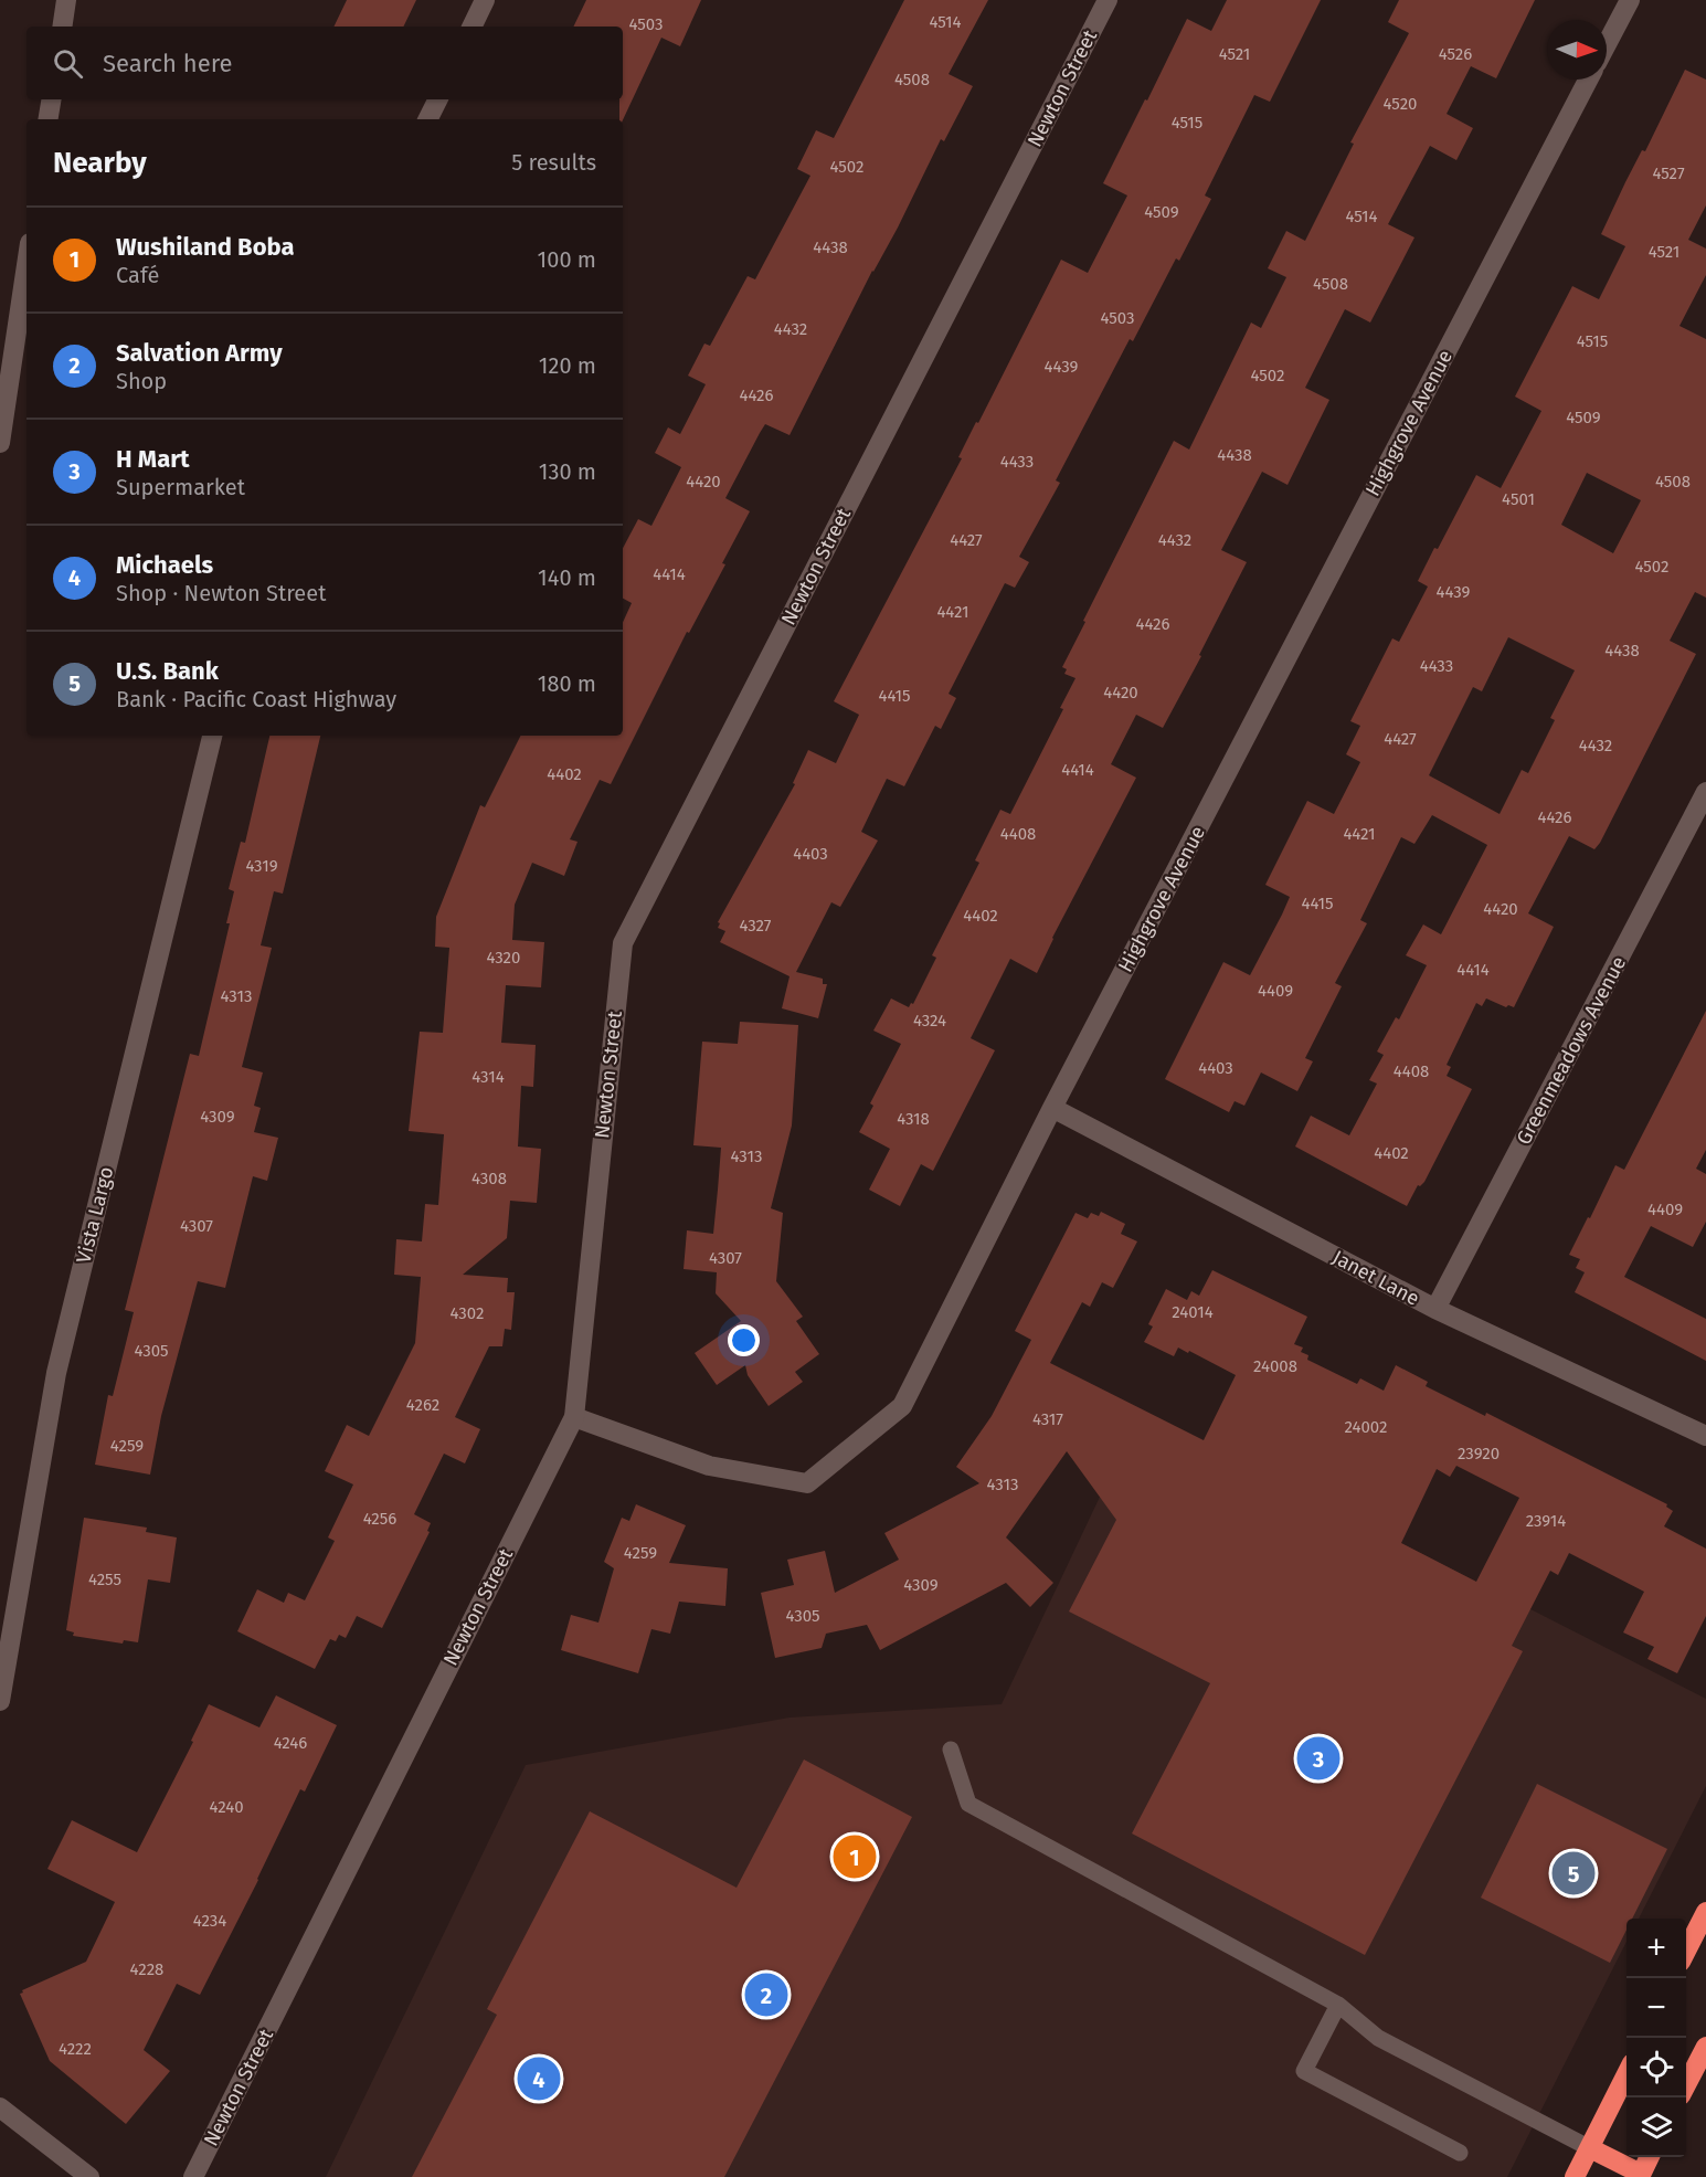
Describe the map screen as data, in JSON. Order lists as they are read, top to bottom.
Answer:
{
  "streets": {
    "street": [
      "Newton Street",
      "Highgrove Avenue",
      "Greenmeadows Avenue",
      "Vista Largo",
      "Janet Lane"
    ]
  },
  "crossings": [
    ["Newton Street", "Highgrove Avenue"],
    ["Highgrove Avenue", "Janet Lane"],
    ["Greenmeadows Avenue", "Janet Lane"]
  ],
  "house_numbers": [
    "4514",
    "4503",
    "4521",
    "4526",
    "4508",
    "4520",
    "4515",
    "4502",
    "4527",
    "4509",
    "4514",
    "4438",
    "4521",
    "4508",
    "4503",
    "4432",
    "4515",
    "4439",
    "4502",
    "4426",
    "4509",
    "4438",
    "4433",
    "4420",
    "4508",
    "4501",
    "4427",
    "4432",
    "4502",
    "4414",
    "4439",
    "4421",
    "4426",
    "4438",
    "4433",
    "4420",
    "4415",
    "4427",
    "4432",
    "4414",
    "4402",
    "4426",
    "4408",
    "4421",
    "4403",
    "4319",
    "4415",
    "4420",
    "4402",
    "4327",
    "4320",
    "4414",
    "4409",
    "4313",
    "4324",
    "4403",
    "4408",
    "4314",
    "4309",
    "4318",
    "4402",
    "4313",
    "4308",
    "4409",
    "4307",
    "4307",
    "24014",
    "4302",
    "4305",
    "24008",
    "4262",
    "4317",
    "24002",
    "4259",
    "23920",
    "4313",
    "4256",
    "23914",
    "4259",
    "4255",
    "4309",
    "4305",
    "4246",
    "4240",
    "4234",
    "4228",
    "4222"
  ],
  "north": "right",
  "page": {
    "search": "Search here",
    "heading": ["Nearby", "5 results"],
    "list": [
      {
        "mark": "1",
        "name": "Wushiland Boba",
        "note": "Café",
        "value": "100 m"
      },
      {
        "mark": "2",
        "name": "Salvation Army",
        "note": "Shop",
        "value": "120 m"
      },
      {
        "mark": "3",
        "name": "H Mart",
        "note": "Supermarket",
        "value": "130 m"
      },
      {
        "mark": "4",
        "name": "Michaels",
        "note": "Shop · Newton Street",
        "value": "140 m"
      },
      {
        "mark": "5",
        "name": "U.S. Bank",
        "note": "Bank · Pacific Coast Highway",
        "value": "180 m"
      }
    ],
    "pins": [
      "3",
      "1",
      "5",
      "2",
      "4"
    ],
    "map_buttons": ["+", "−"]
  }
}
